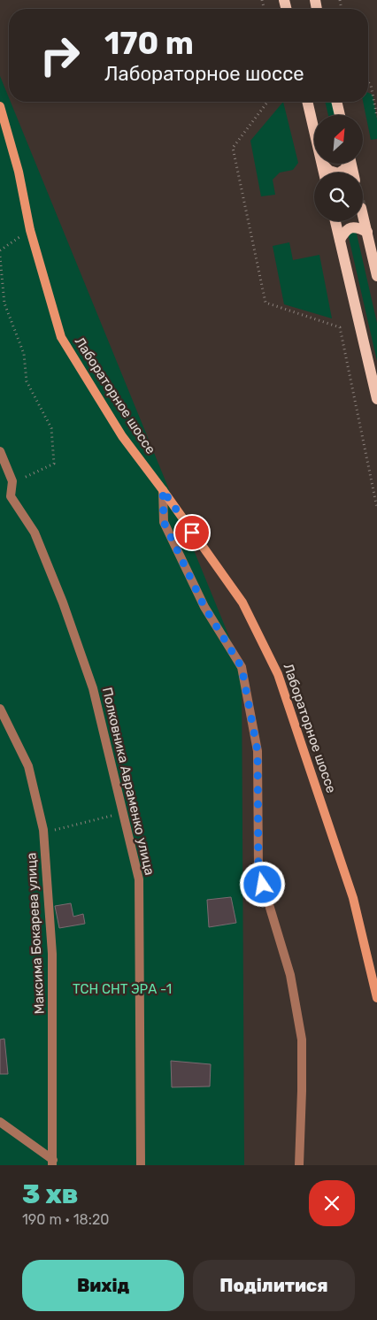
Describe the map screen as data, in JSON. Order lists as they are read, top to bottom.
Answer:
{
  "streets": {
    "main road": ["Лабораторное шоссе"],
    "street": ["Полковника Авраменко улица", "Максима Бокарева улица"]
  },
  "parks": ["ТСН СНТ ЭРА -1"],
  "north": "top right",
  "page": {
    "turn": ["170 m", "Лабораторное шоссе"],
    "heading": ["3 хв", "190 m · 18:20"],
    "buttons": ["Вихід", "Поділитися"]
  }
}
